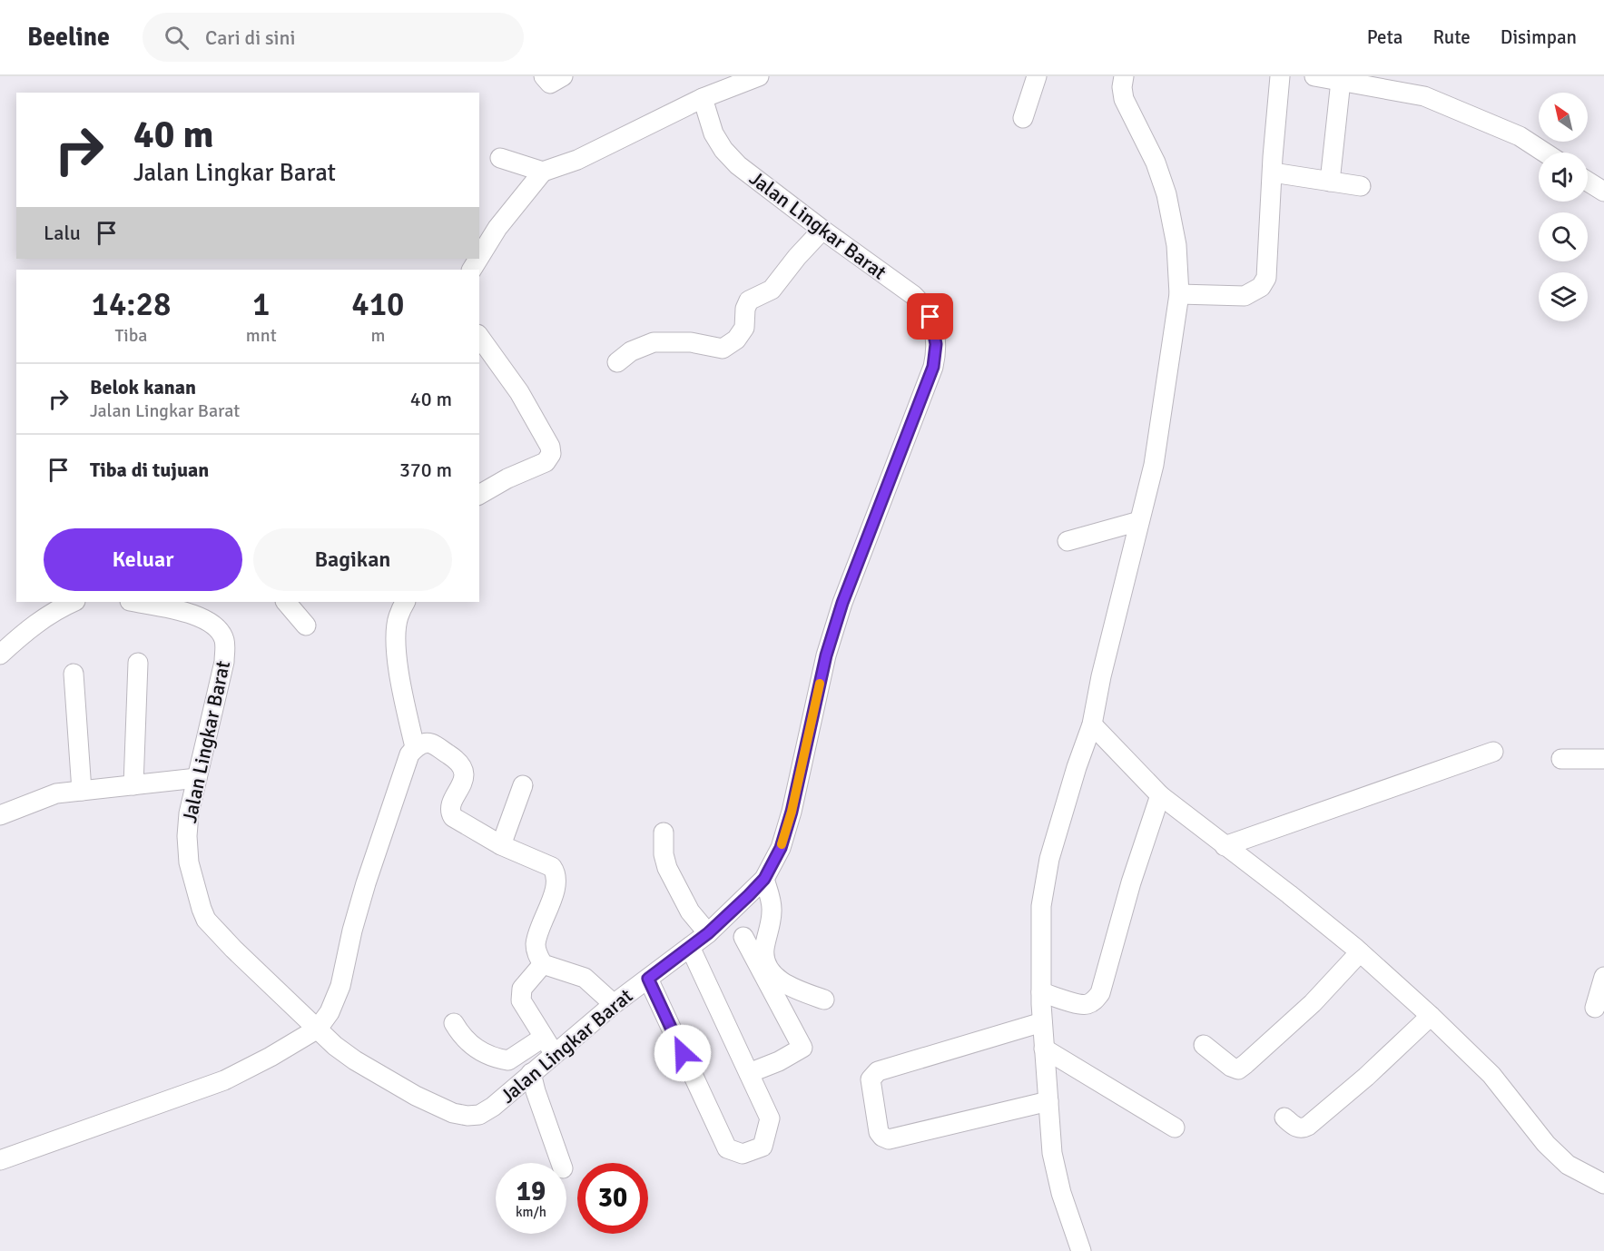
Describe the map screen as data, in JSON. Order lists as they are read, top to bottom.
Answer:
{
  "streets": {
    "street": ["Jalan Lingkar Barat"]
  },
  "north": "top left",
  "page": {
    "header": "Beeline",
    "search": "Cari di sini",
    "nav": ["Peta", "Rute", "Disimpan"],
    "turn": ["40 m", "Jalan Lingkar Barat"],
    "then": "Lalu",
    "eta": [
      "14:28",
      "Tiba",
      "1",
      "mnt",
      "410",
      "m"
    ],
    "list": [
      {
        "name": "Belok kanan",
        "note": "Jalan Lingkar Barat",
        "value": "40 m"
      },
      {
        "name": "Tiba di tujuan",
        "value": "370 m"
      }
    ],
    "buttons": ["Keluar", "Bagikan"],
    "speed": "19 km/h",
    "limit": "30"
  }
}
